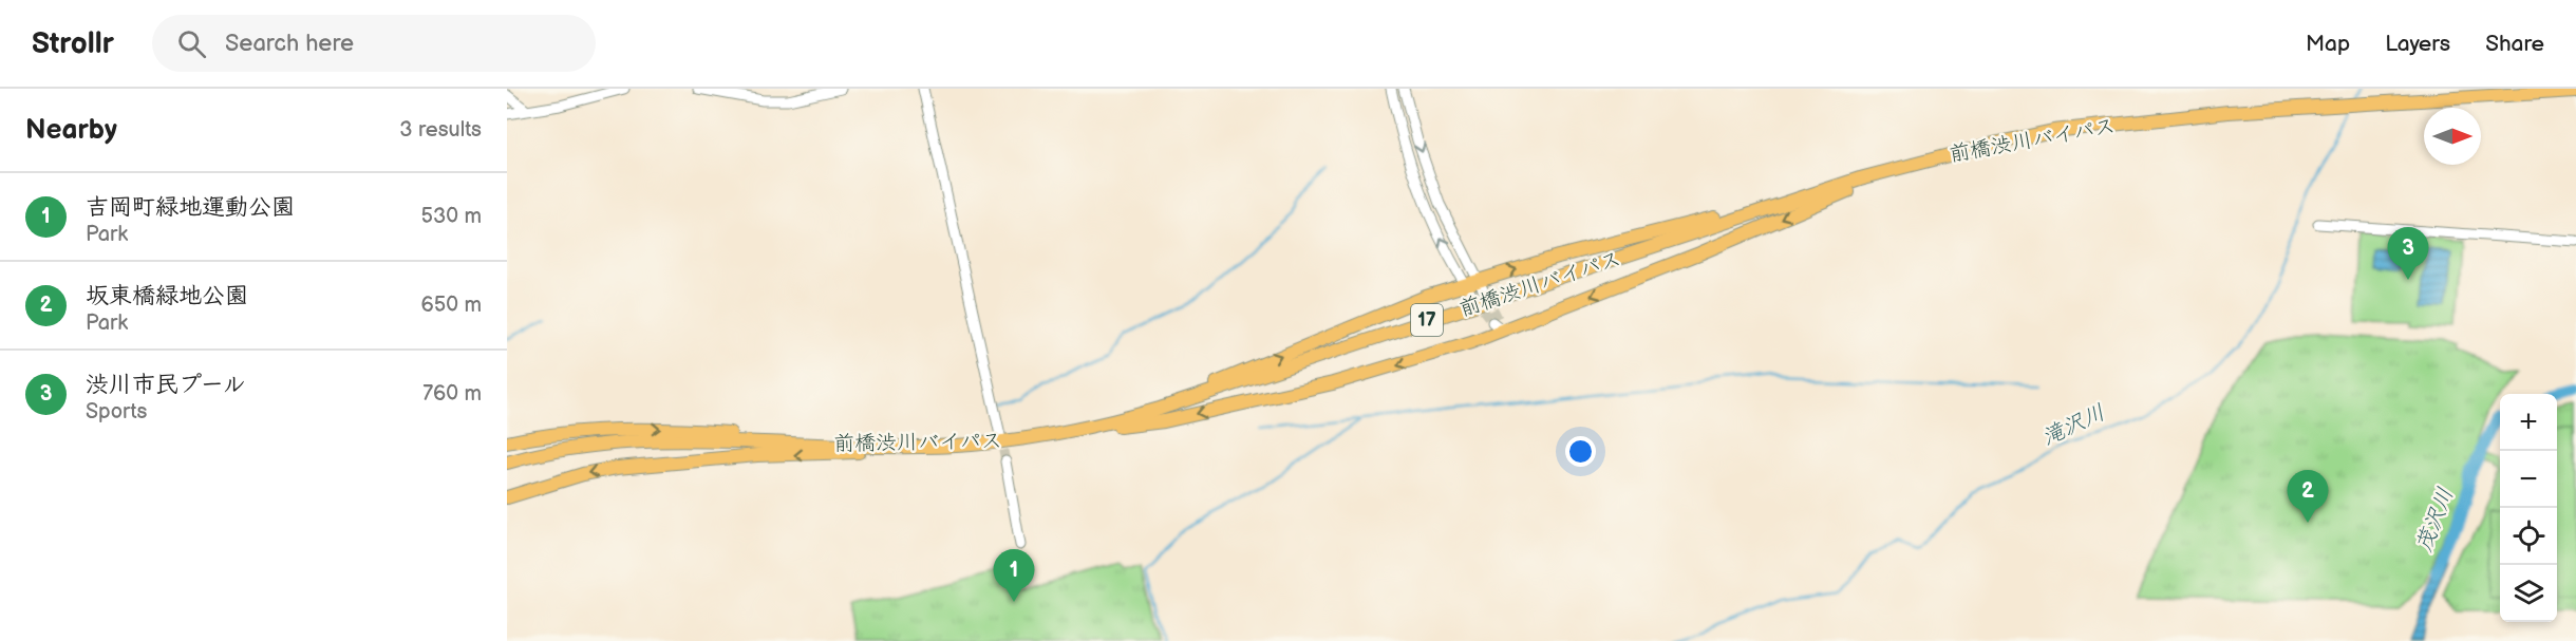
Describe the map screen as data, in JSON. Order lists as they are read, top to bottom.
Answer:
{
  "streets": {
    "highway": ["前橋渋川バイパス", "17"]
  },
  "water": ["滝沢川", "茂沢川"],
  "north": "right",
  "page": {
    "header": "Strollr",
    "search": "Search here",
    "nav": ["Map", "Layers", "Share"],
    "heading": ["Nearby", "3 results"],
    "list": [
      {
        "mark": "1",
        "name": "吉岡町緑地運動公園",
        "note": "Park",
        "value": "530 m"
      },
      {
        "mark": "2",
        "name": "坂東橋緑地公園",
        "note": "Park",
        "value": "650 m"
      },
      {
        "mark": "3",
        "name": "渋川市民プール",
        "note": "Sports",
        "value": "760 m"
      }
    ],
    "pins": ["3", "2", "1"],
    "map_buttons": ["+", "−"]
  }
}
